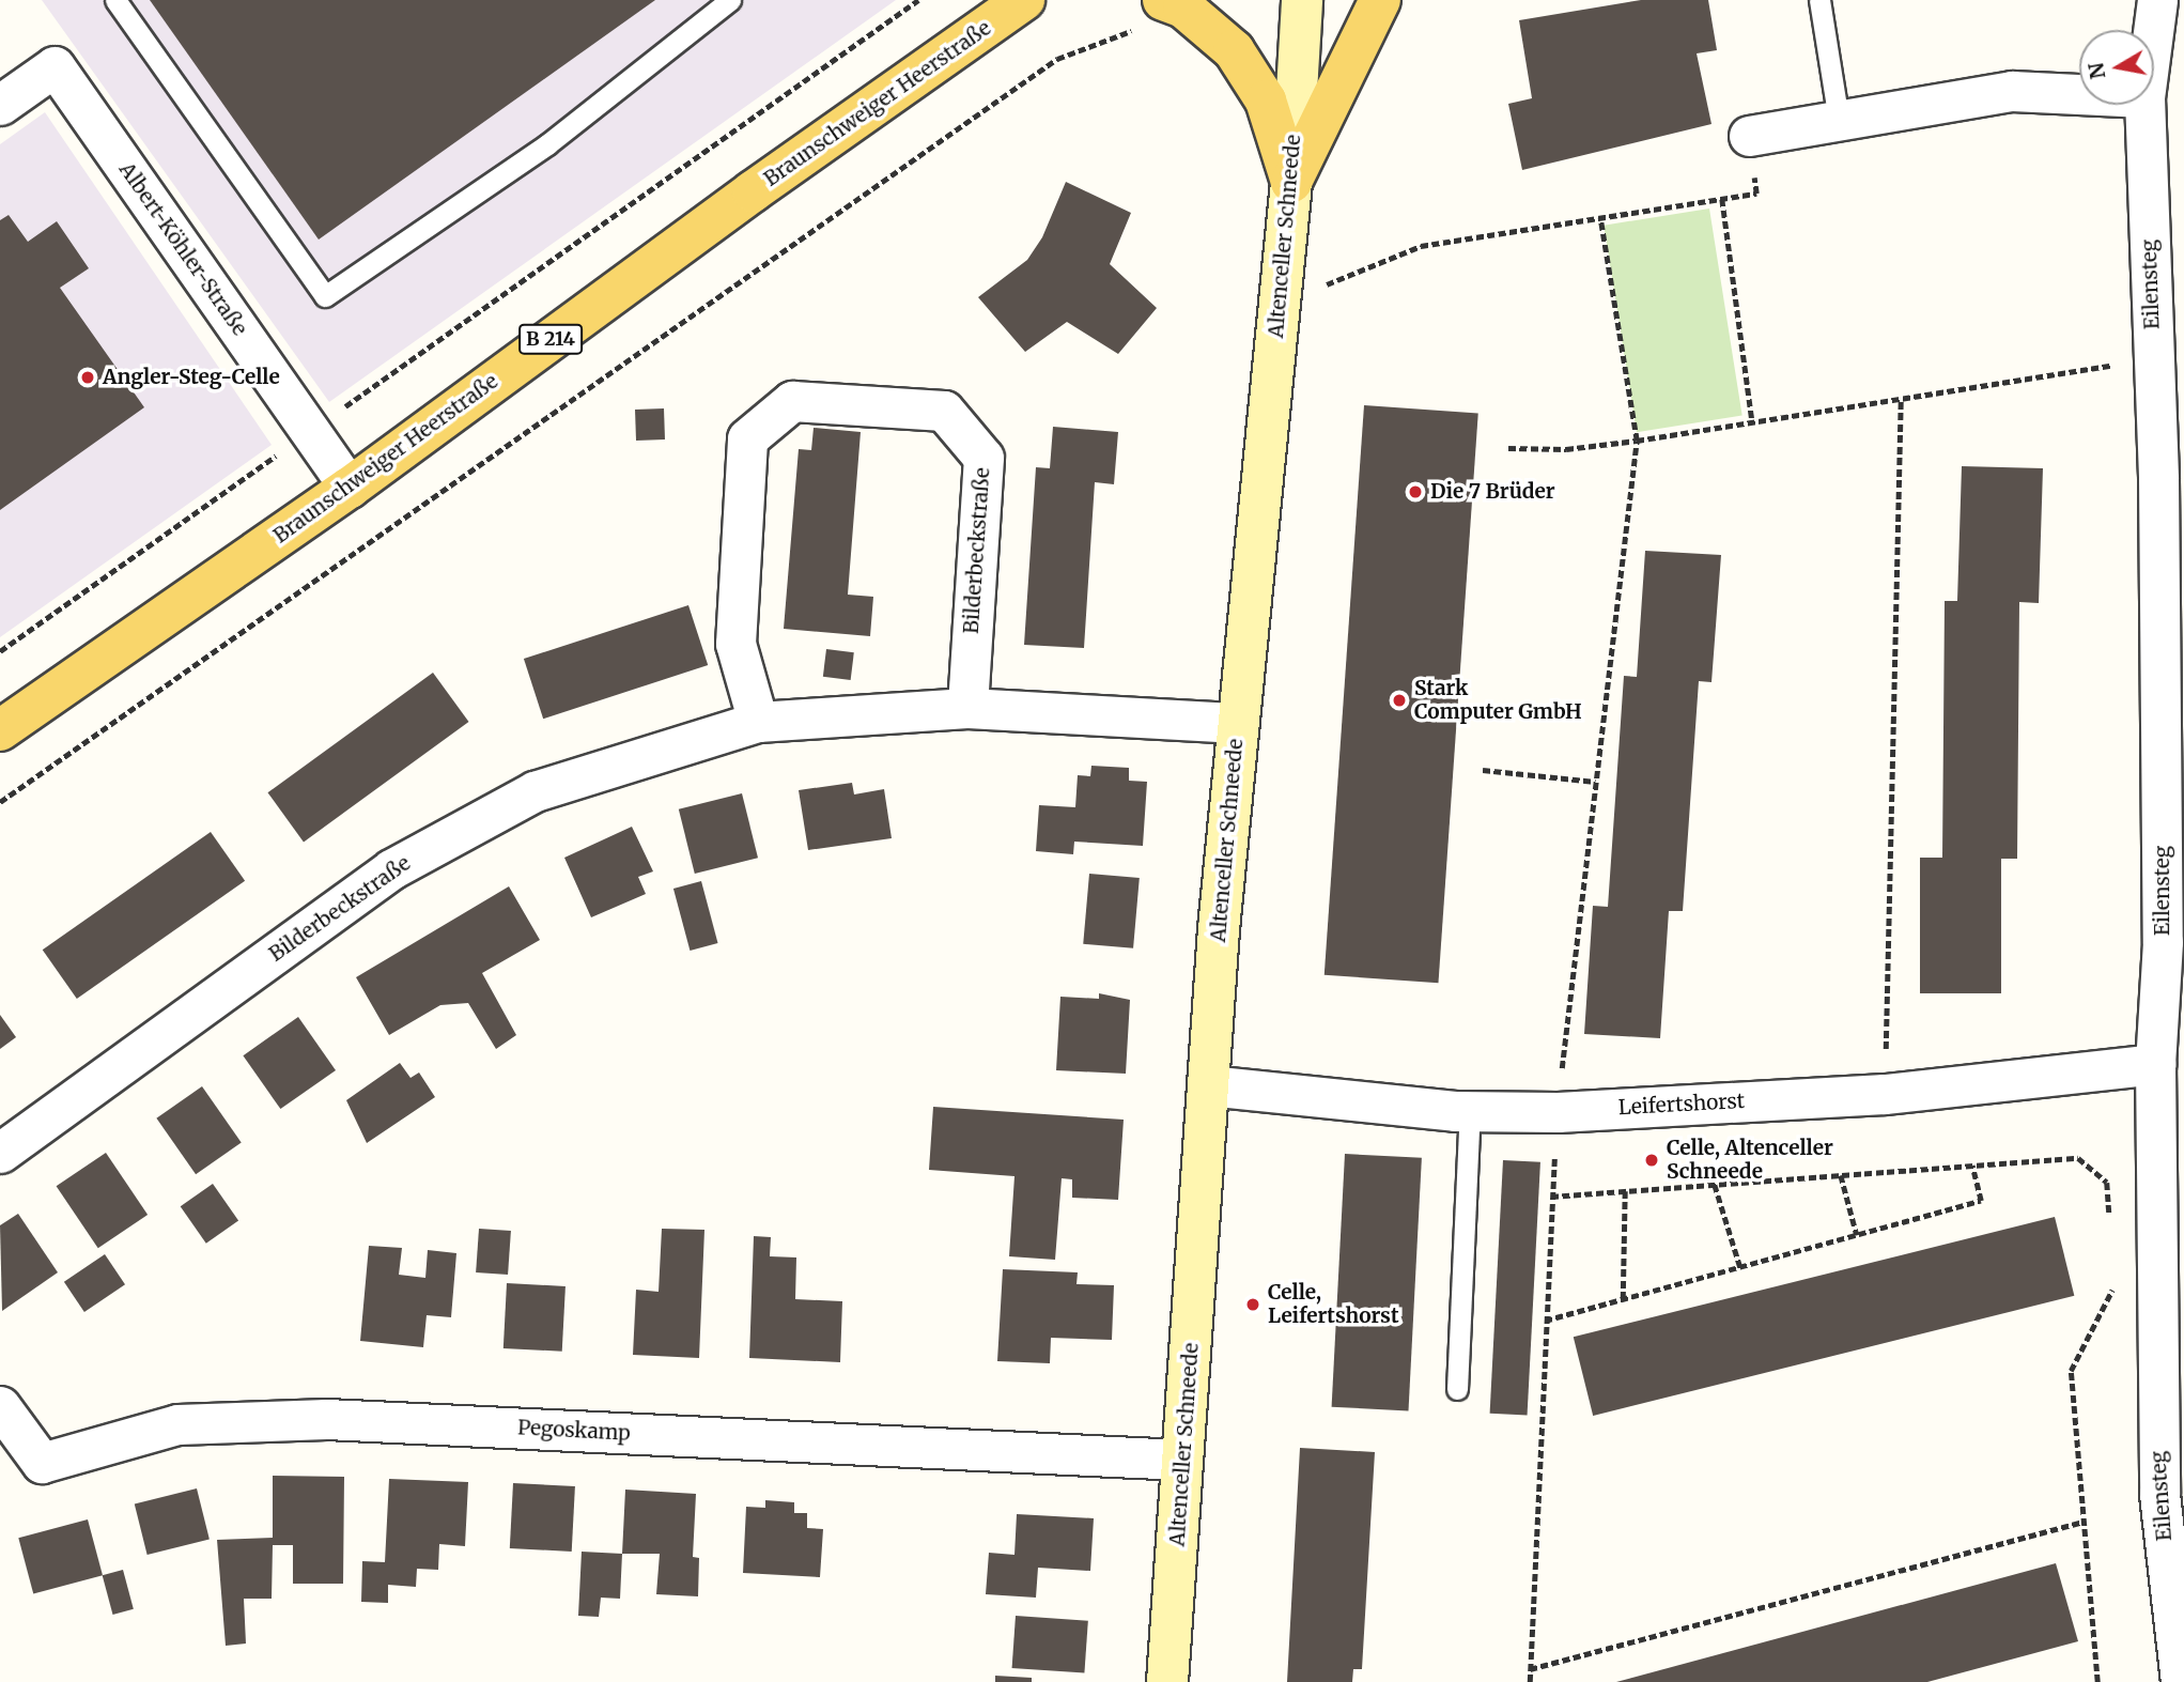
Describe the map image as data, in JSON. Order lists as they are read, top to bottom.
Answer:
{
  "streets": {
    "main road": ["Braunschweiger Heerstraße", "Altenceller Schneede", "B 214"],
    "street": [
      "Albert-Köhler-Straße",
      "Eilensteg",
      "Bilderbeckstraße",
      "Leifertshorst",
      "Pegoskamp"
    ]
  },
  "crossings": [
    ["Braunschweiger Heerstraße", "Albert-Köhler-Straße"],
    ["Altenceller Schneede", "Bilderbeckstraße"],
    ["Altenceller Schneede", "Leifertshorst"],
    ["Altenceller Schneede", "Pegoskamp"],
    ["Eilensteg", "Leifertshorst"]
  ],
  "places": [
    "Angler-Steg-Celle",
    "Die 7 Brüder",
    "Stark Computer GmbH",
    "Celle, Altenceller Schneede",
    "Celle, Leifertshorst"
  ],
  "north": "left"
}
